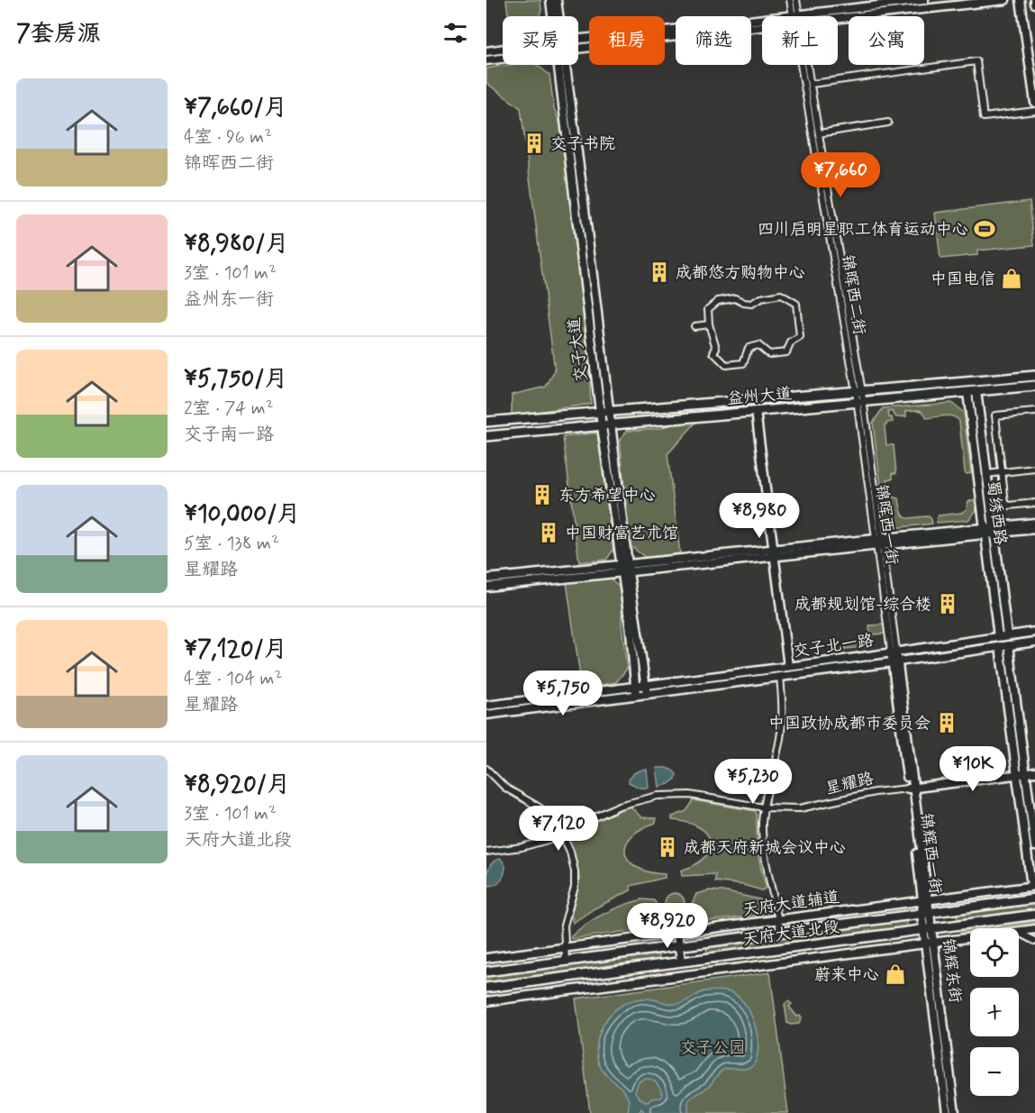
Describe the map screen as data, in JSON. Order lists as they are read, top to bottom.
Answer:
{
  "streets": {
    "main road": ["益州大道", "天府大道北段"],
    "street": [
      "锦晖西二街",
      "交子大道",
      "蜀绣西路",
      "锦晖西一街",
      "交子北一路",
      "星耀路",
      "锦辉西一街",
      "天府大道辅道",
      "锦辉东街"
    ]
  },
  "crossings": [
    ["锦晖西二街", "益州大道"],
    ["锦晖西二街", "锦晖西一街"],
    ["交子大道", "益州大道"],
    ["交子大道", "交子北一路"],
    ["益州大道", "蜀绣西路"],
    ["益州大道", "锦晖西一街"],
    ["蜀绣西路", "交子北一路"],
    ["锦晖西一街", "交子北一路"],
    ["锦晖西一街", "锦辉西一街"],
    ["交子北一路", "锦辉西一街"],
    ["星耀路", "锦辉西一街"],
    ["锦辉西一街", "天府大道辅道"],
    ["锦辉西一街", "天府大道北段"],
    ["锦辉西一街", "锦辉东街"],
    ["天府大道北段", "锦辉东街"]
  ],
  "parks": ["交子公园"],
  "places": {
    "building": [
      "交子书院",
      "成都悠方购物中心",
      "东方希望中心",
      "中国财富艺术馆",
      "成都规划馆-综合楼",
      "中国政协成都市委员会",
      "成都天府新城会议中心"
    ],
    "sports": ["四川启明星职工体育运动中心"],
    "shop": ["中国电信", "蔚来中心"]
  },
  "page": {
    "heading": "7套房源",
    "chip": [
      "买房",
      "租房",
      "筛选",
      "新上",
      "公寓"
    ],
    "list": [
      {
        "name": "¥7,660/月",
        "note": "4室 · 96 m² · 锦晖西二街"
      },
      {
        "name": "¥8,980/月",
        "note": "3室 · 101 m² · 益州东一街"
      },
      {
        "name": "¥5,750/月",
        "note": "2室 · 74 m² · 交子南一路"
      },
      {
        "name": "¥10,000/月",
        "note": "5室 · 138 m² · 星耀路"
      },
      {
        "name": "¥7,120/月",
        "note": "4室 · 104 m² · 星耀路"
      },
      {
        "name": "¥8,920/月",
        "note": "3室 · 101 m² · 天府大道北段"
      }
    ],
    "price": [
      "¥7,660",
      "¥8,980",
      "¥5,750",
      "¥10K",
      "¥5,230",
      "¥7,120",
      "¥8,920"
    ],
    "map_buttons": ["+", "−"]
  }
}
